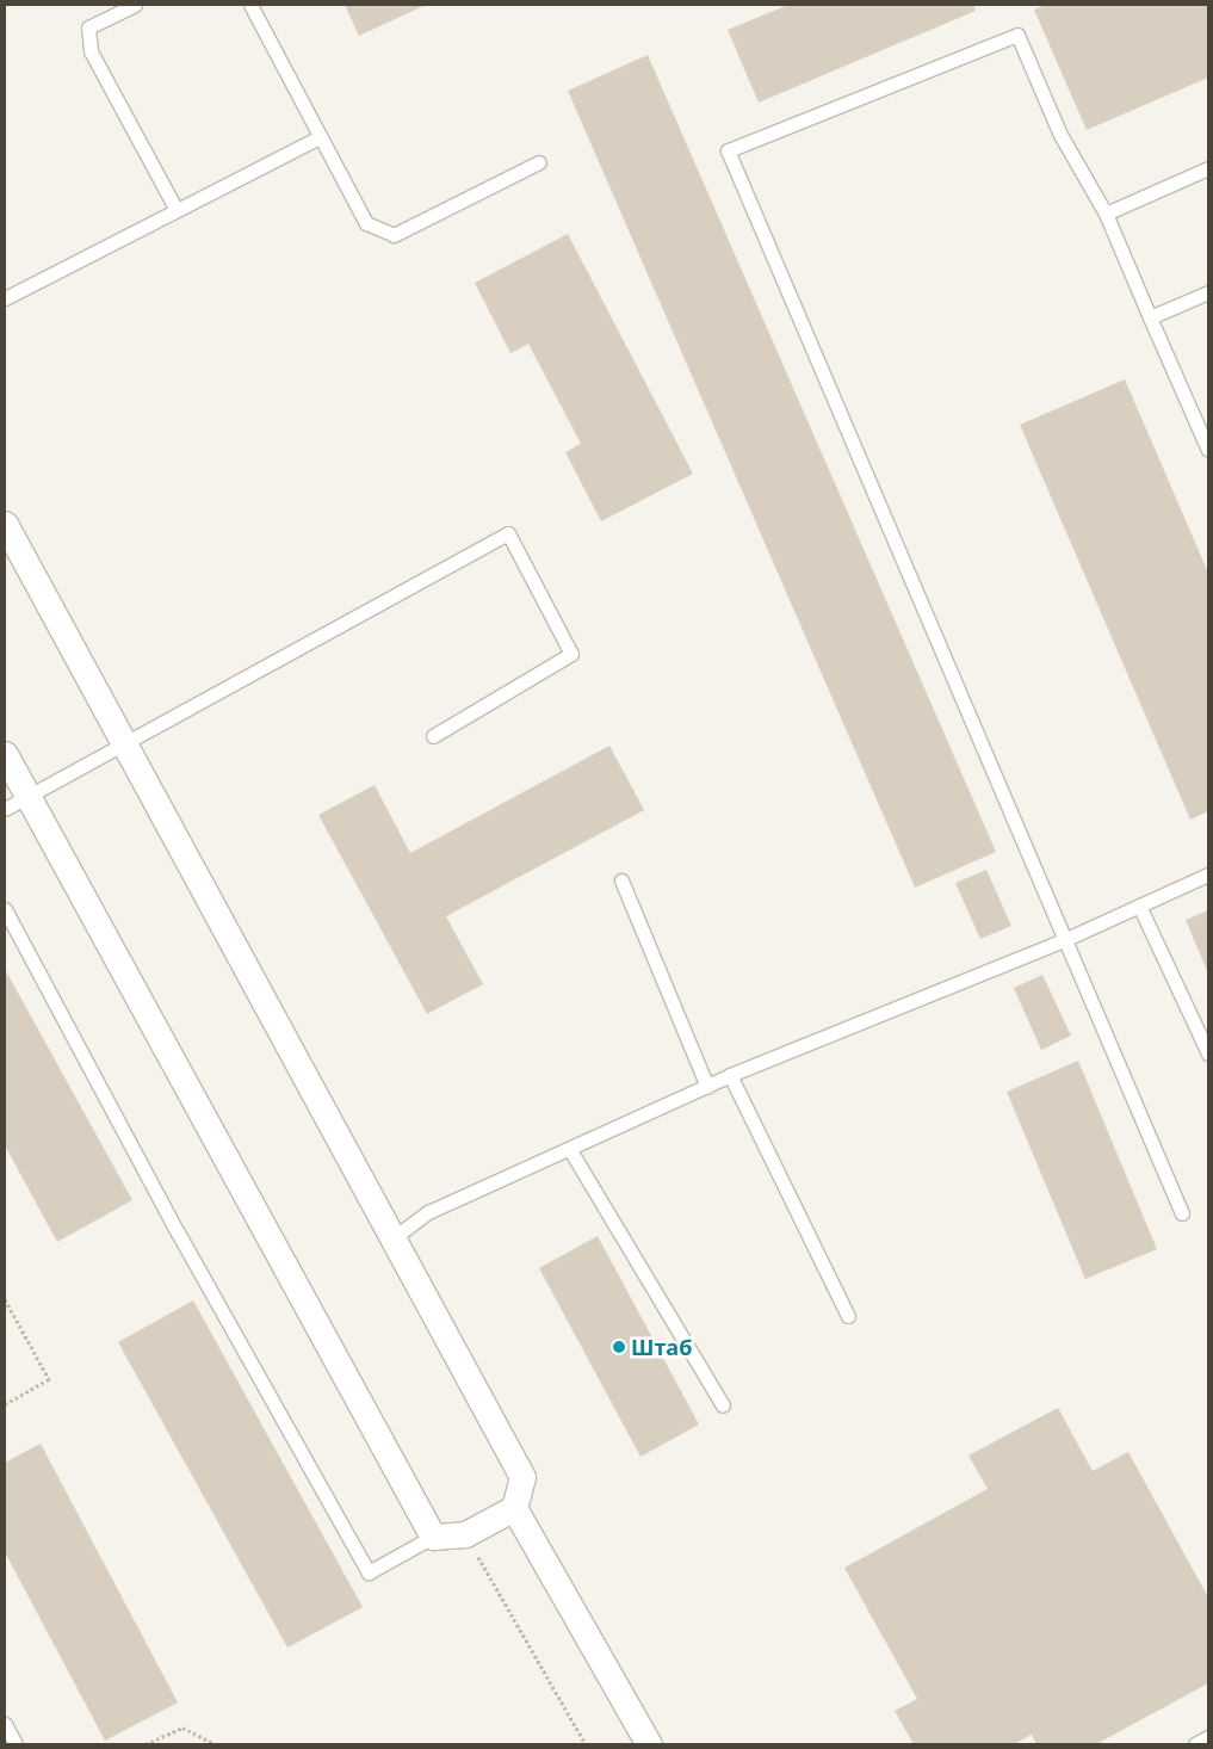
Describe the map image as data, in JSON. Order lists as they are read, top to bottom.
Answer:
{
  "places": ["Штаб"]
}
